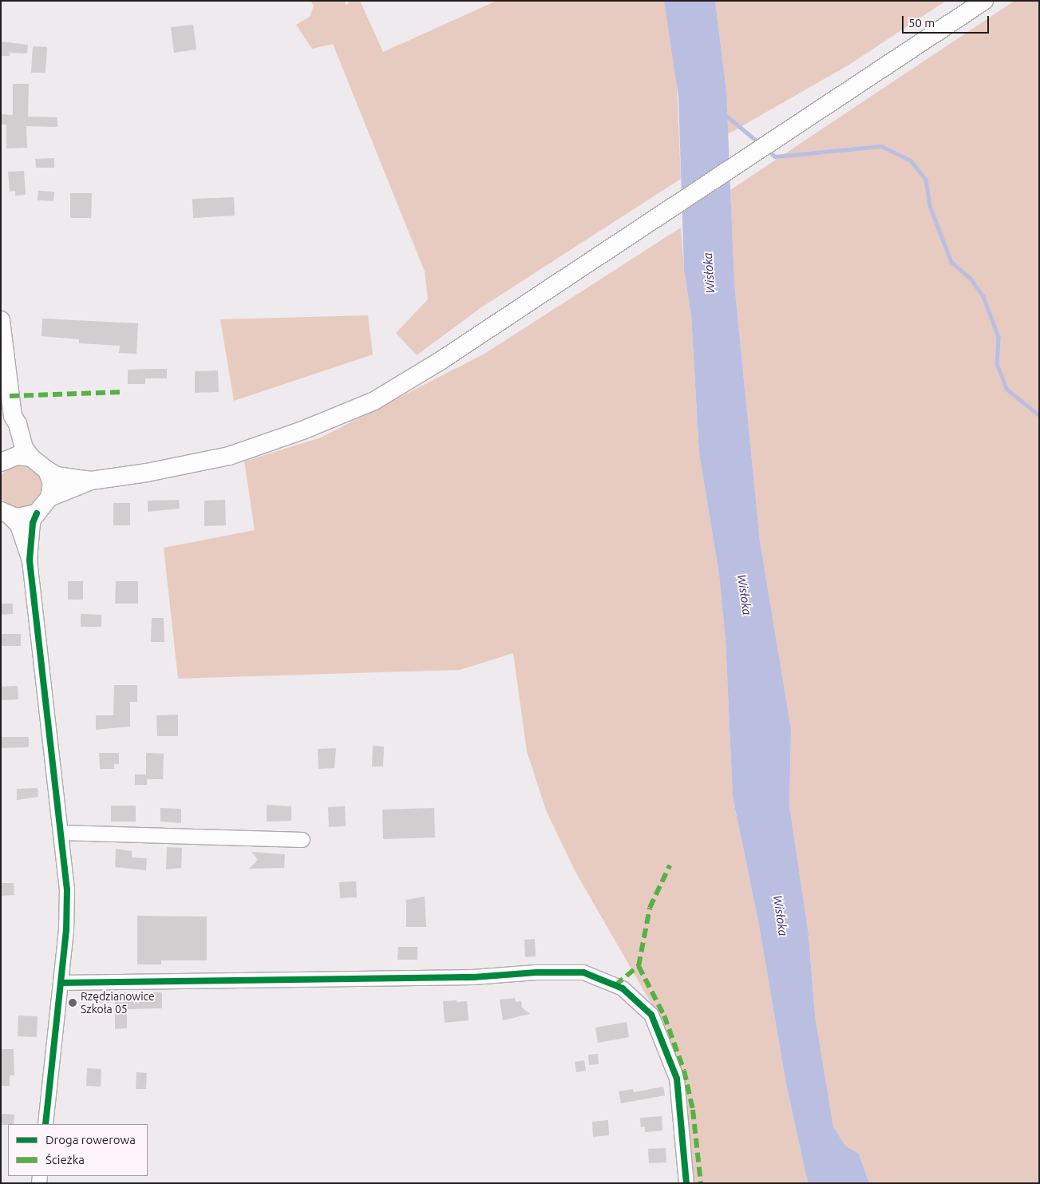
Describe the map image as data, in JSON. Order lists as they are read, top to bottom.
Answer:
{
  "water": ["Wisłoka"],
  "places": ["Rzędzianowice Szkoła 05"],
  "legend": ["Droga rowerowa", "Ścieżka"],
  "scale_bar": "50 m"
}
